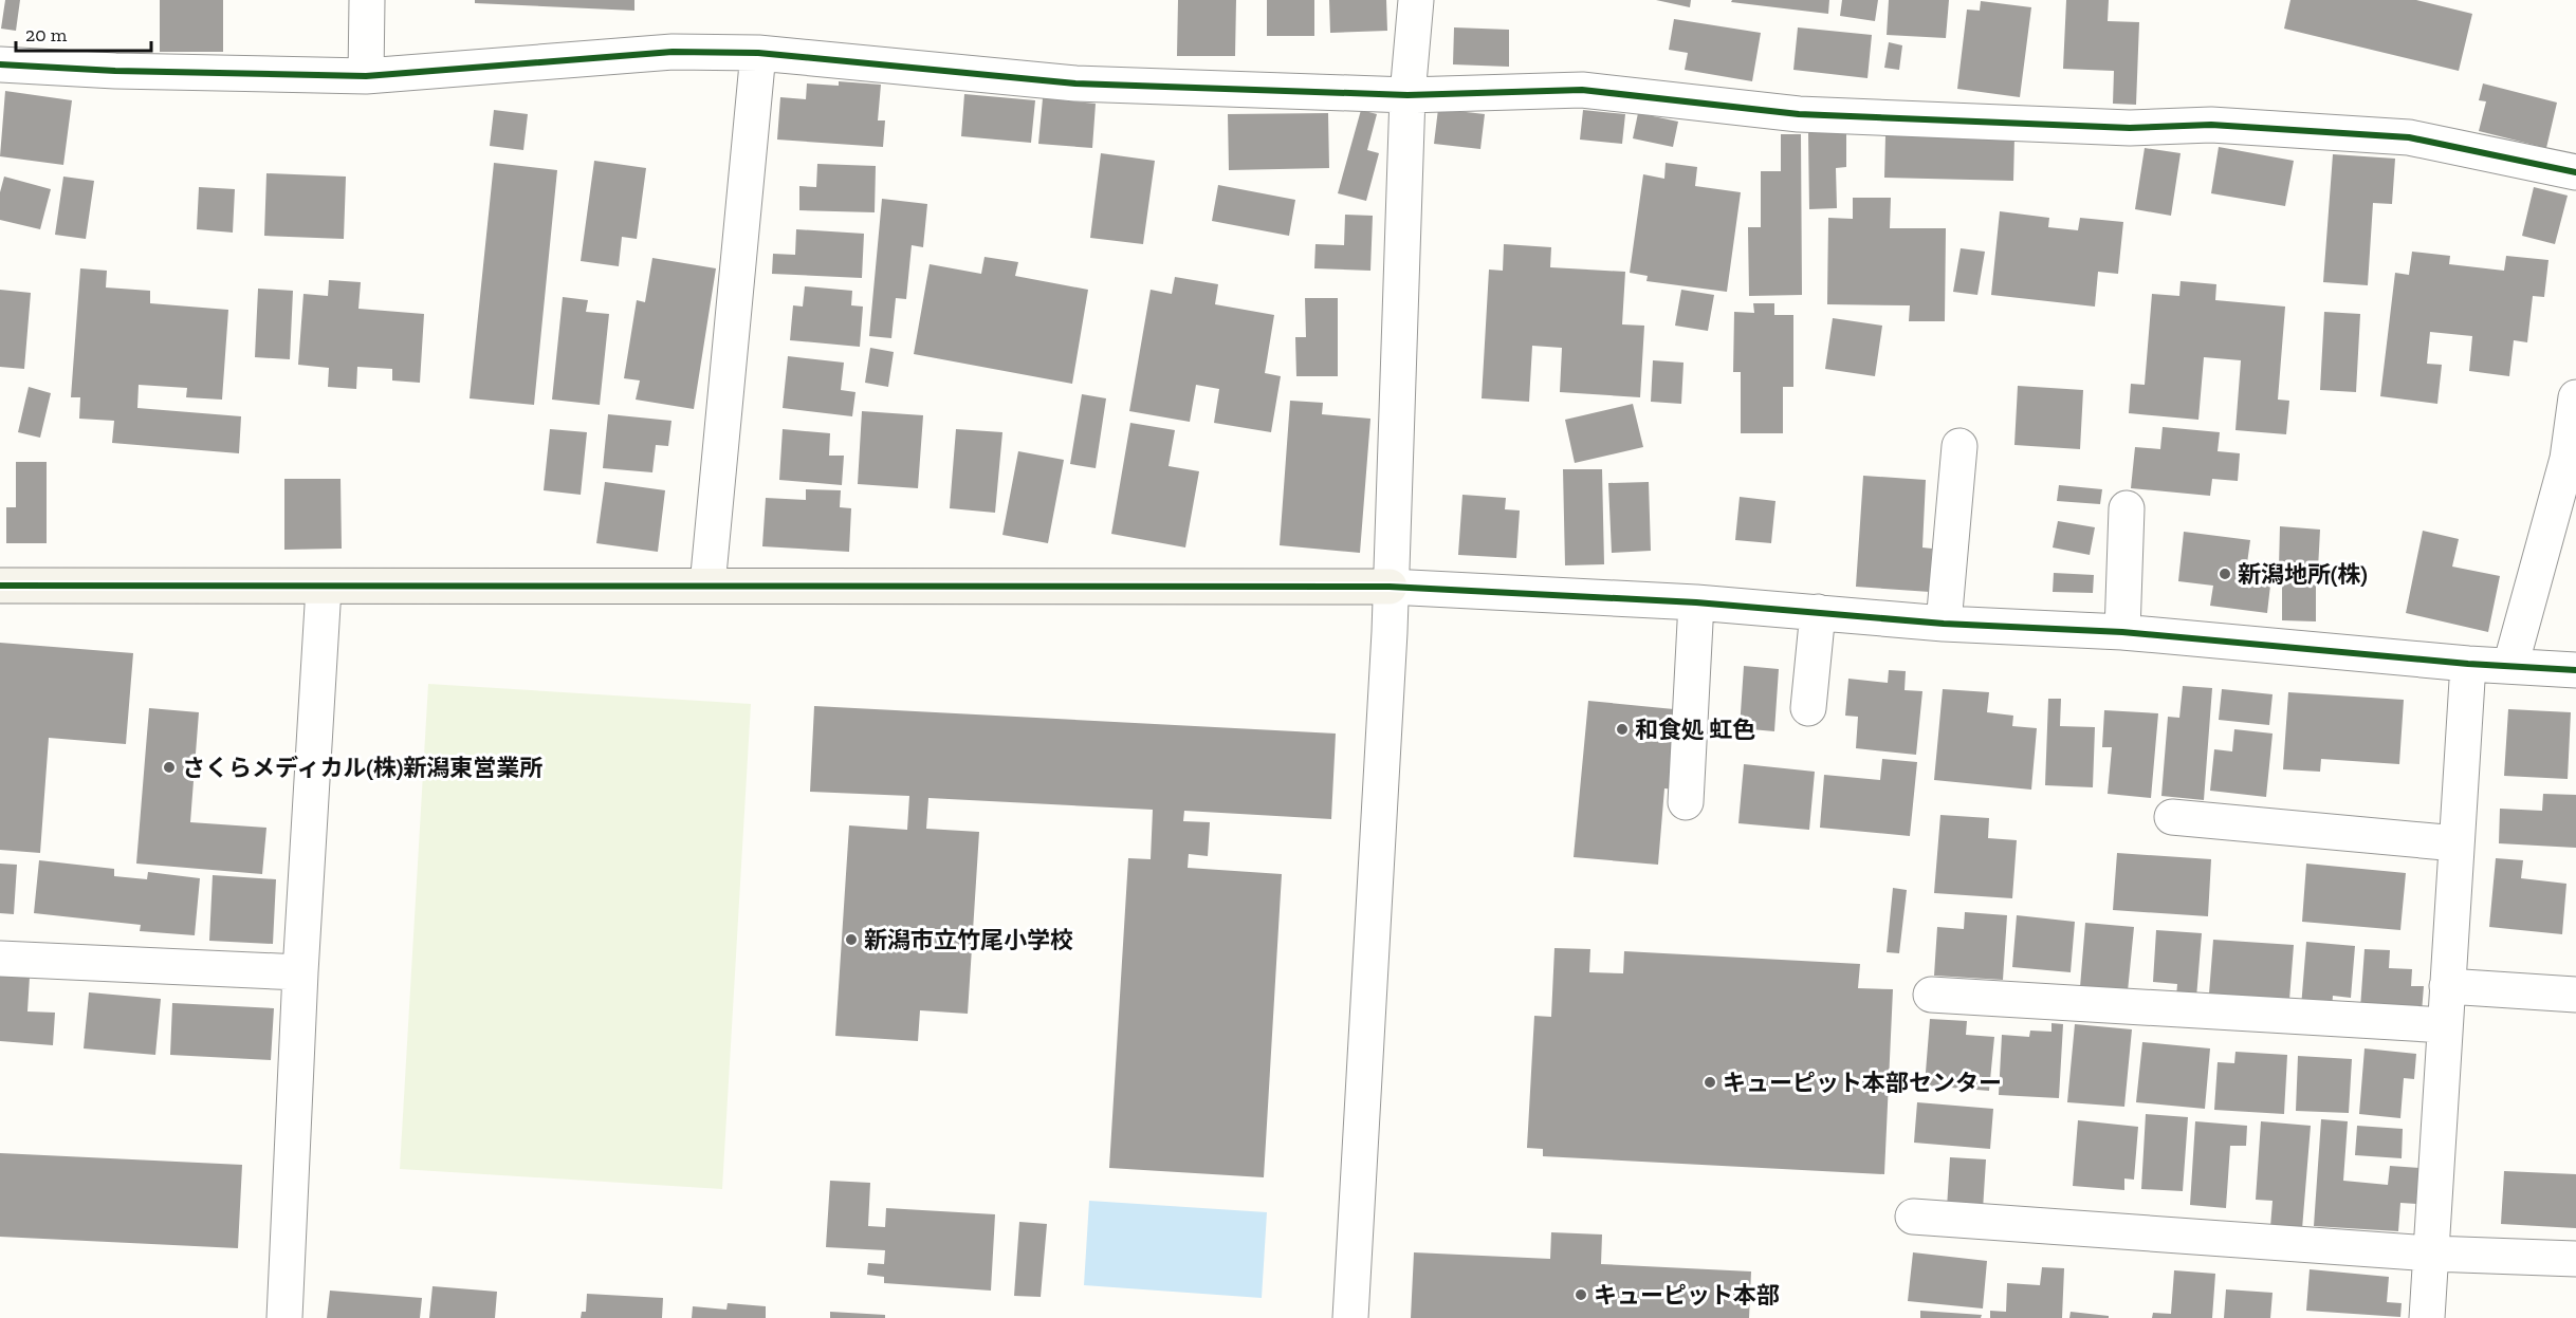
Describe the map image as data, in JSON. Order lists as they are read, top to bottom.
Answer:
{
  "places": [
    "新潟地所(株)",
    "和食処 虹色",
    "さくらメディカル(株)新潟東営業所",
    "新潟市立竹尾小学校",
    "キューピット本部センター",
    "キューピット本部"
  ],
  "scale_bar": "20 m"
}
